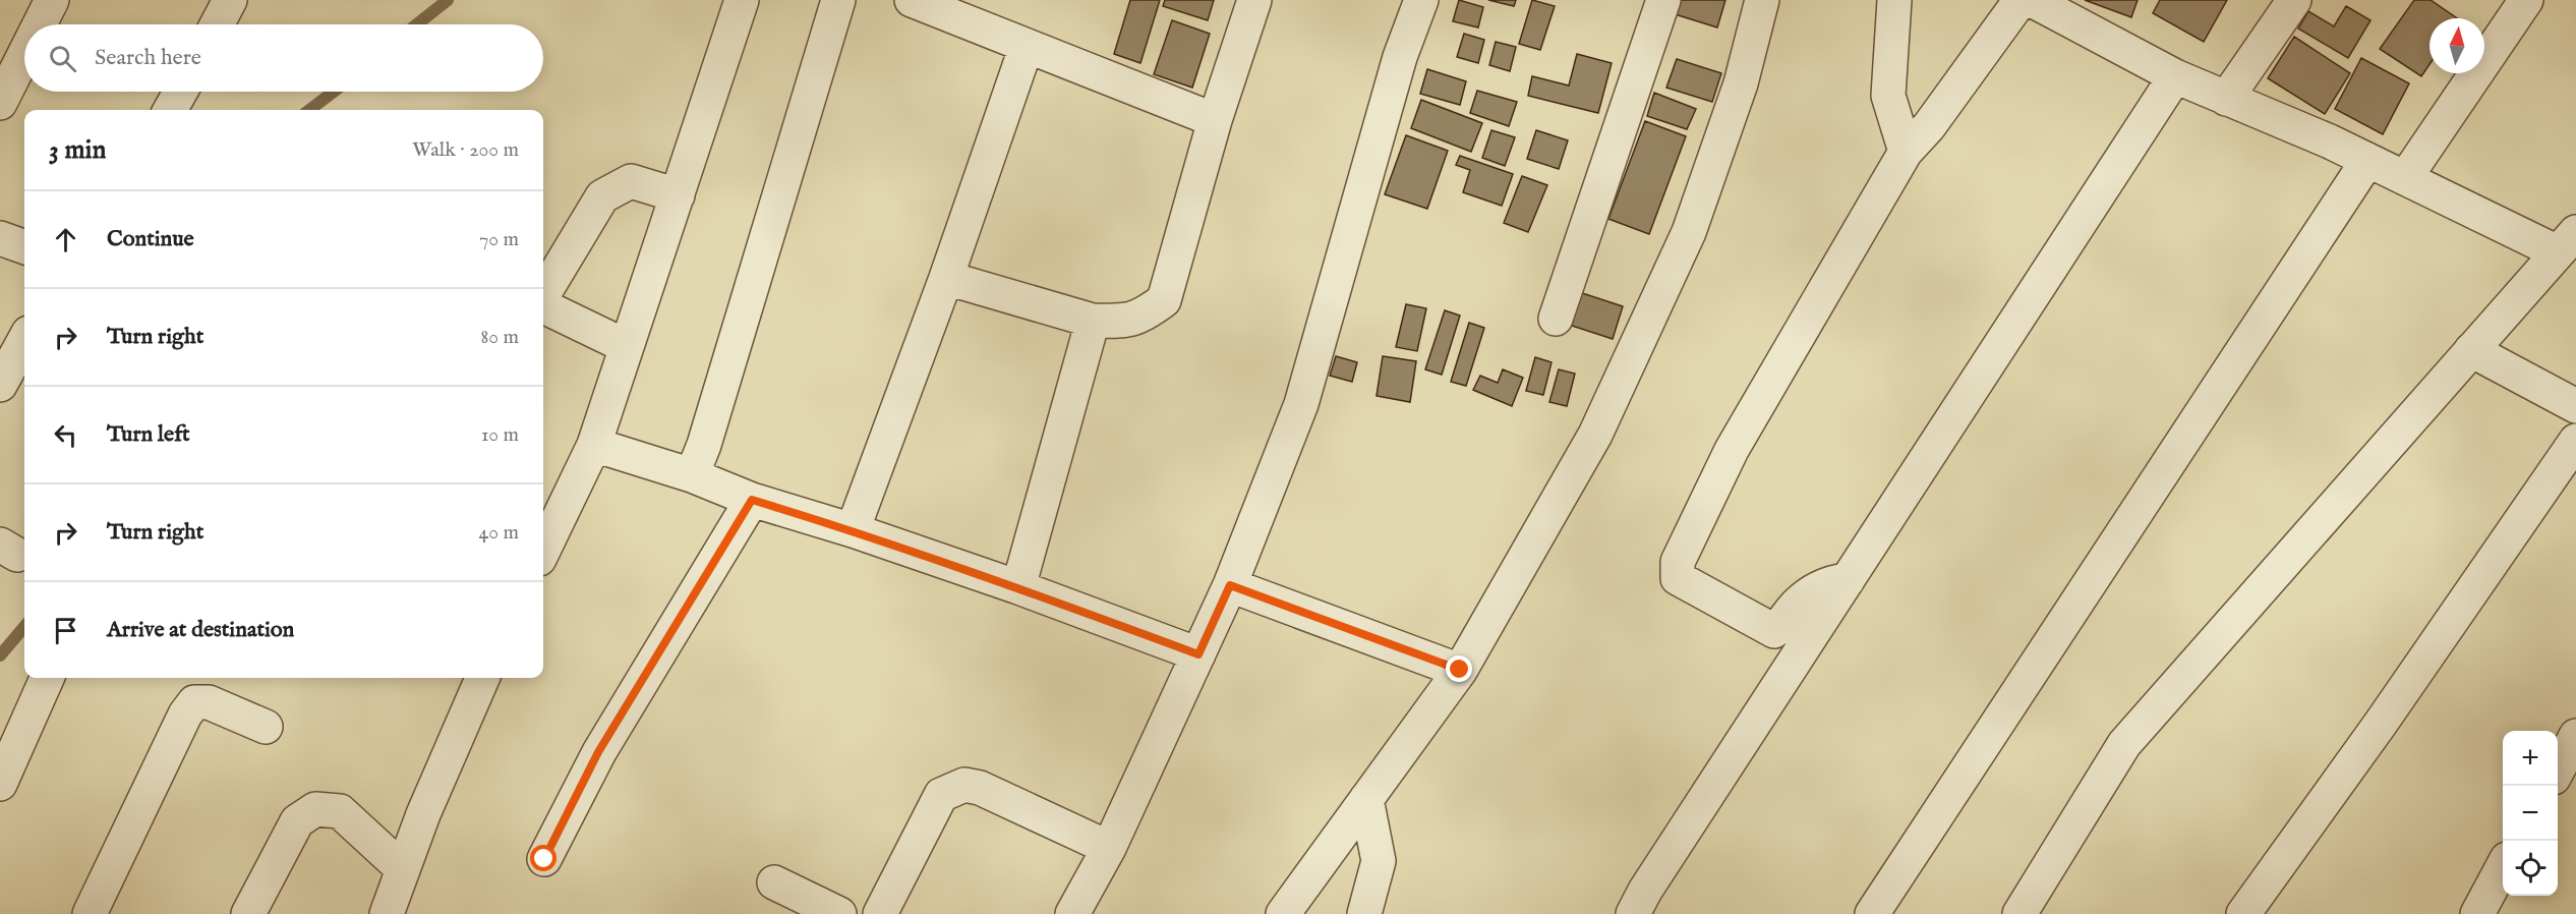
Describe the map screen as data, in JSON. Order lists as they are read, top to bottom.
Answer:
{
  "north": "top",
  "page": {
    "search": "Search here",
    "heading": ["3 min", "Walk · 200 m"],
    "list": [
      ["Continue", "70 m"],
      ["Turn right", "80 m"],
      ["Turn left", "10 m"],
      ["Turn right", "40 m"],
      "Arrive at destination"
    ],
    "map_buttons": ["+", "−"]
  }
}
